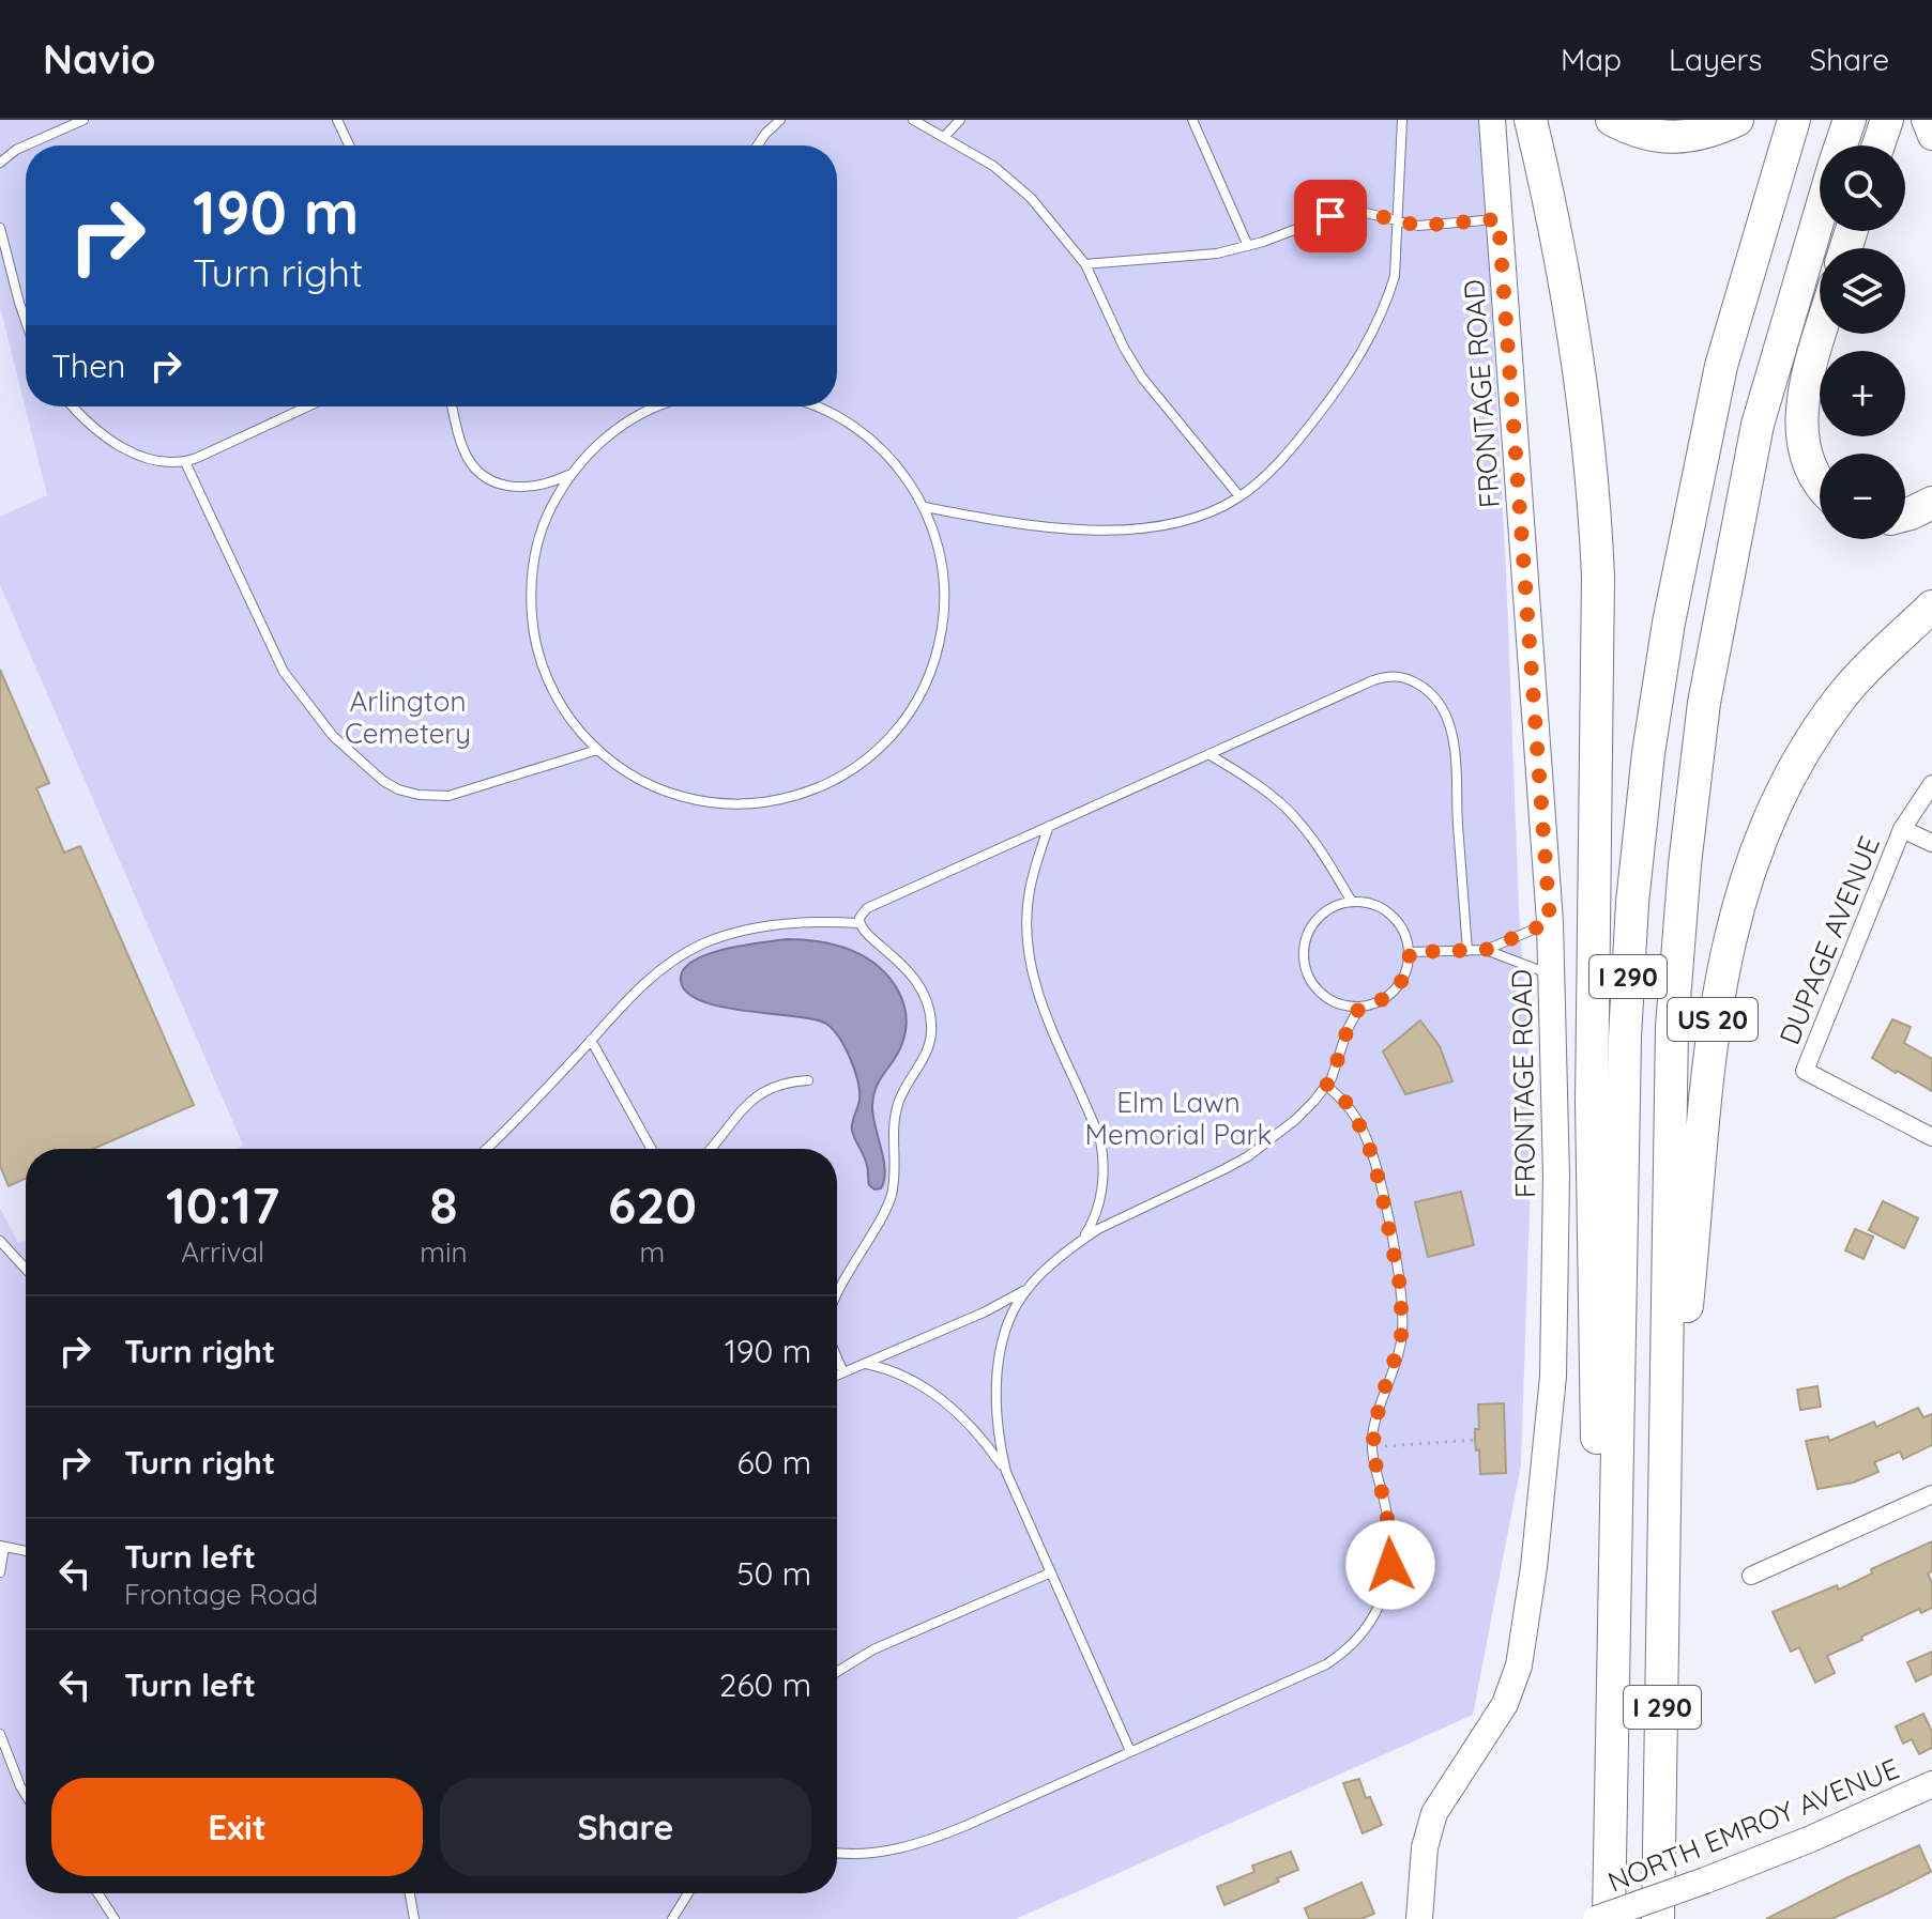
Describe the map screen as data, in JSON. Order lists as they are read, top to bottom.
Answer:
{
  "streets": {
    "highway": ["I 290", "US 20"],
    "street": ["FRONTAGE ROAD", "DUPAGE AVENUE", "NORTH EMROY AVENUE"]
  },
  "crossings": [
    ["I 290", "US 20"]
  ],
  "parks": ["Arlington Cemetery", "Elm Lawn Memorial Park"],
  "page": {
    "header": "Navio",
    "nav": ["Map", "Layers", "Share"],
    "map_buttons": ["+", "−"],
    "turn": ["190 m", "Turn right"],
    "then": "Then",
    "eta": [
      "10:17",
      "Arrival",
      "8",
      "min",
      "620",
      "m"
    ],
    "list": [
      {
        "name": "Turn right",
        "value": "190 m"
      },
      {
        "name": "Turn right",
        "value": "60 m"
      },
      {
        "name": "Turn left",
        "note": "Frontage Road",
        "value": "50 m"
      },
      {
        "name": "Turn left",
        "value": "260 m"
      }
    ],
    "buttons": ["Exit", "Share"]
  }
}
